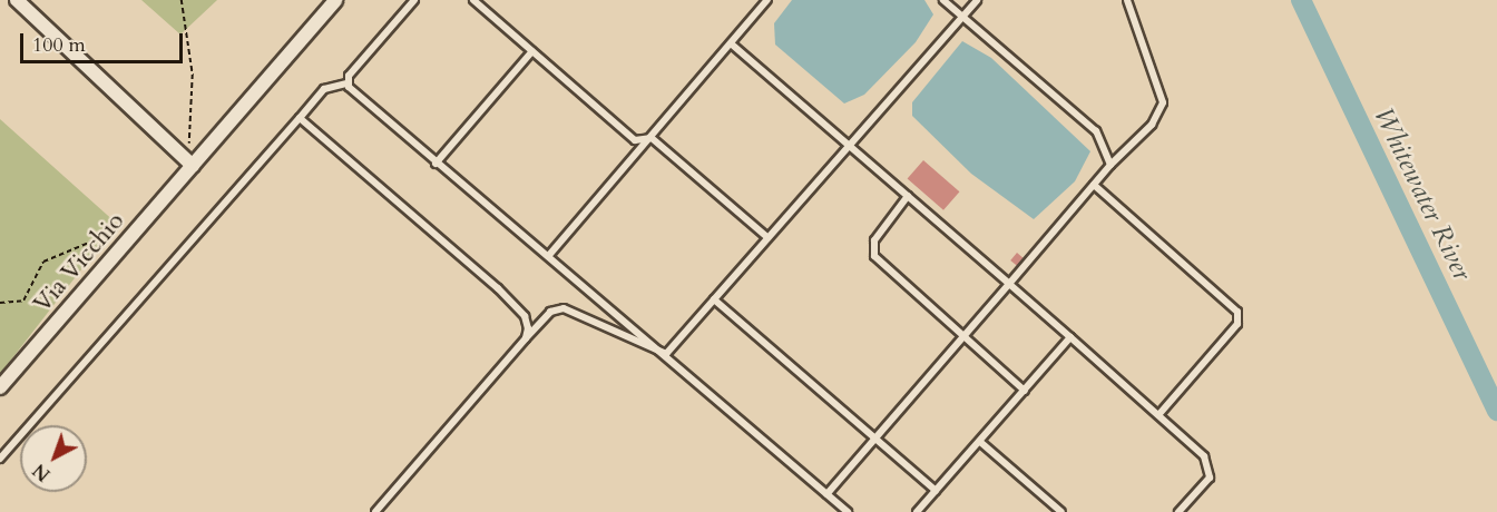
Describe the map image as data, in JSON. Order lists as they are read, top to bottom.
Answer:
{
  "streets": {
    "street": ["Via Vicchio"]
  },
  "water": ["Whitewater River"],
  "scale_bar": "100 m",
  "north": "bottom left"
}
